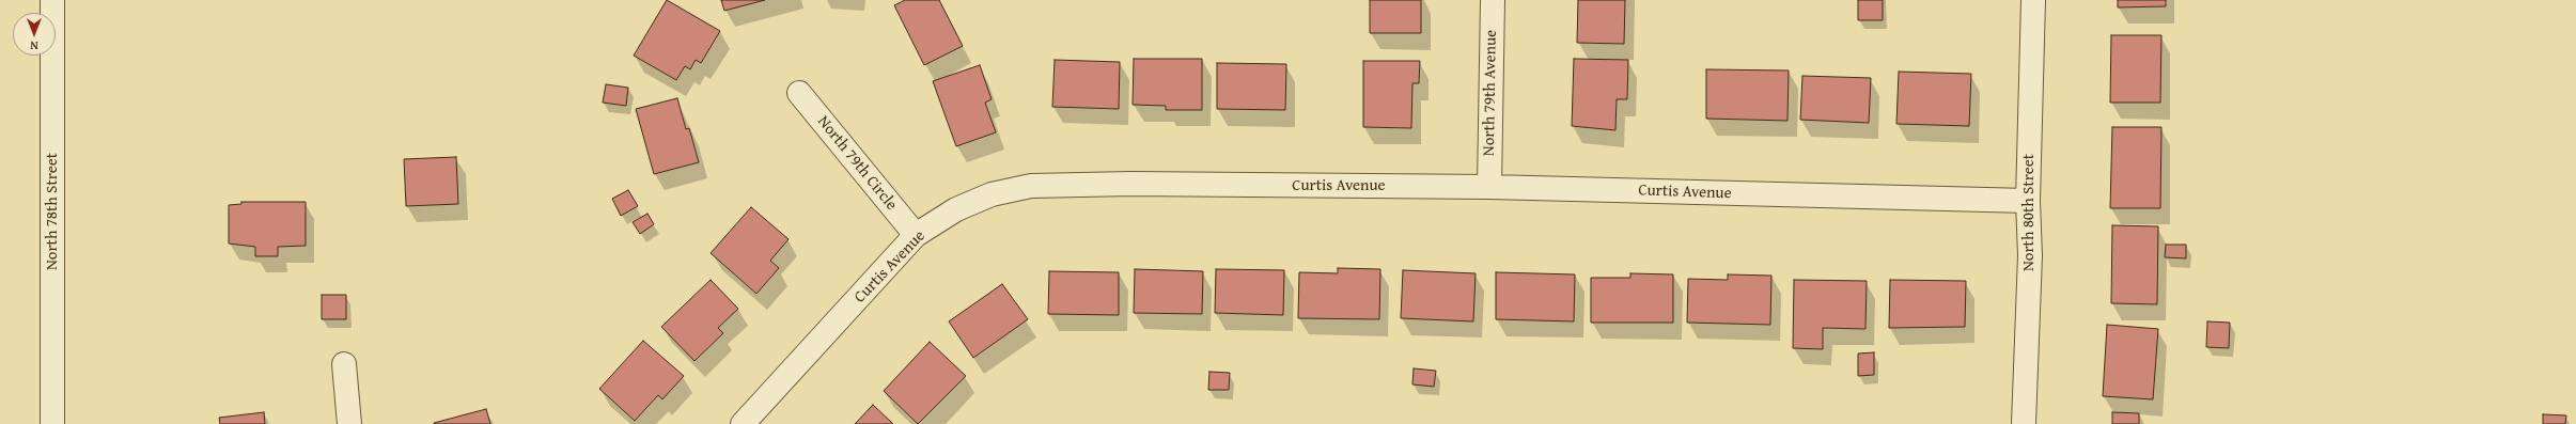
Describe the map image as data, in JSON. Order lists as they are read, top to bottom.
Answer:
{
  "streets": {
    "street": [
      "North 79th Avenue",
      "North 79th Circle",
      "Curtis Avenue",
      "North 78th Street",
      "North 80th Street"
    ]
  },
  "crossings": [
    ["North 79th Avenue", "Curtis Avenue"],
    ["North 79th Circle", "Curtis Avenue"],
    ["Curtis Avenue", "North 80th Street"]
  ],
  "north": "bottom"
}
